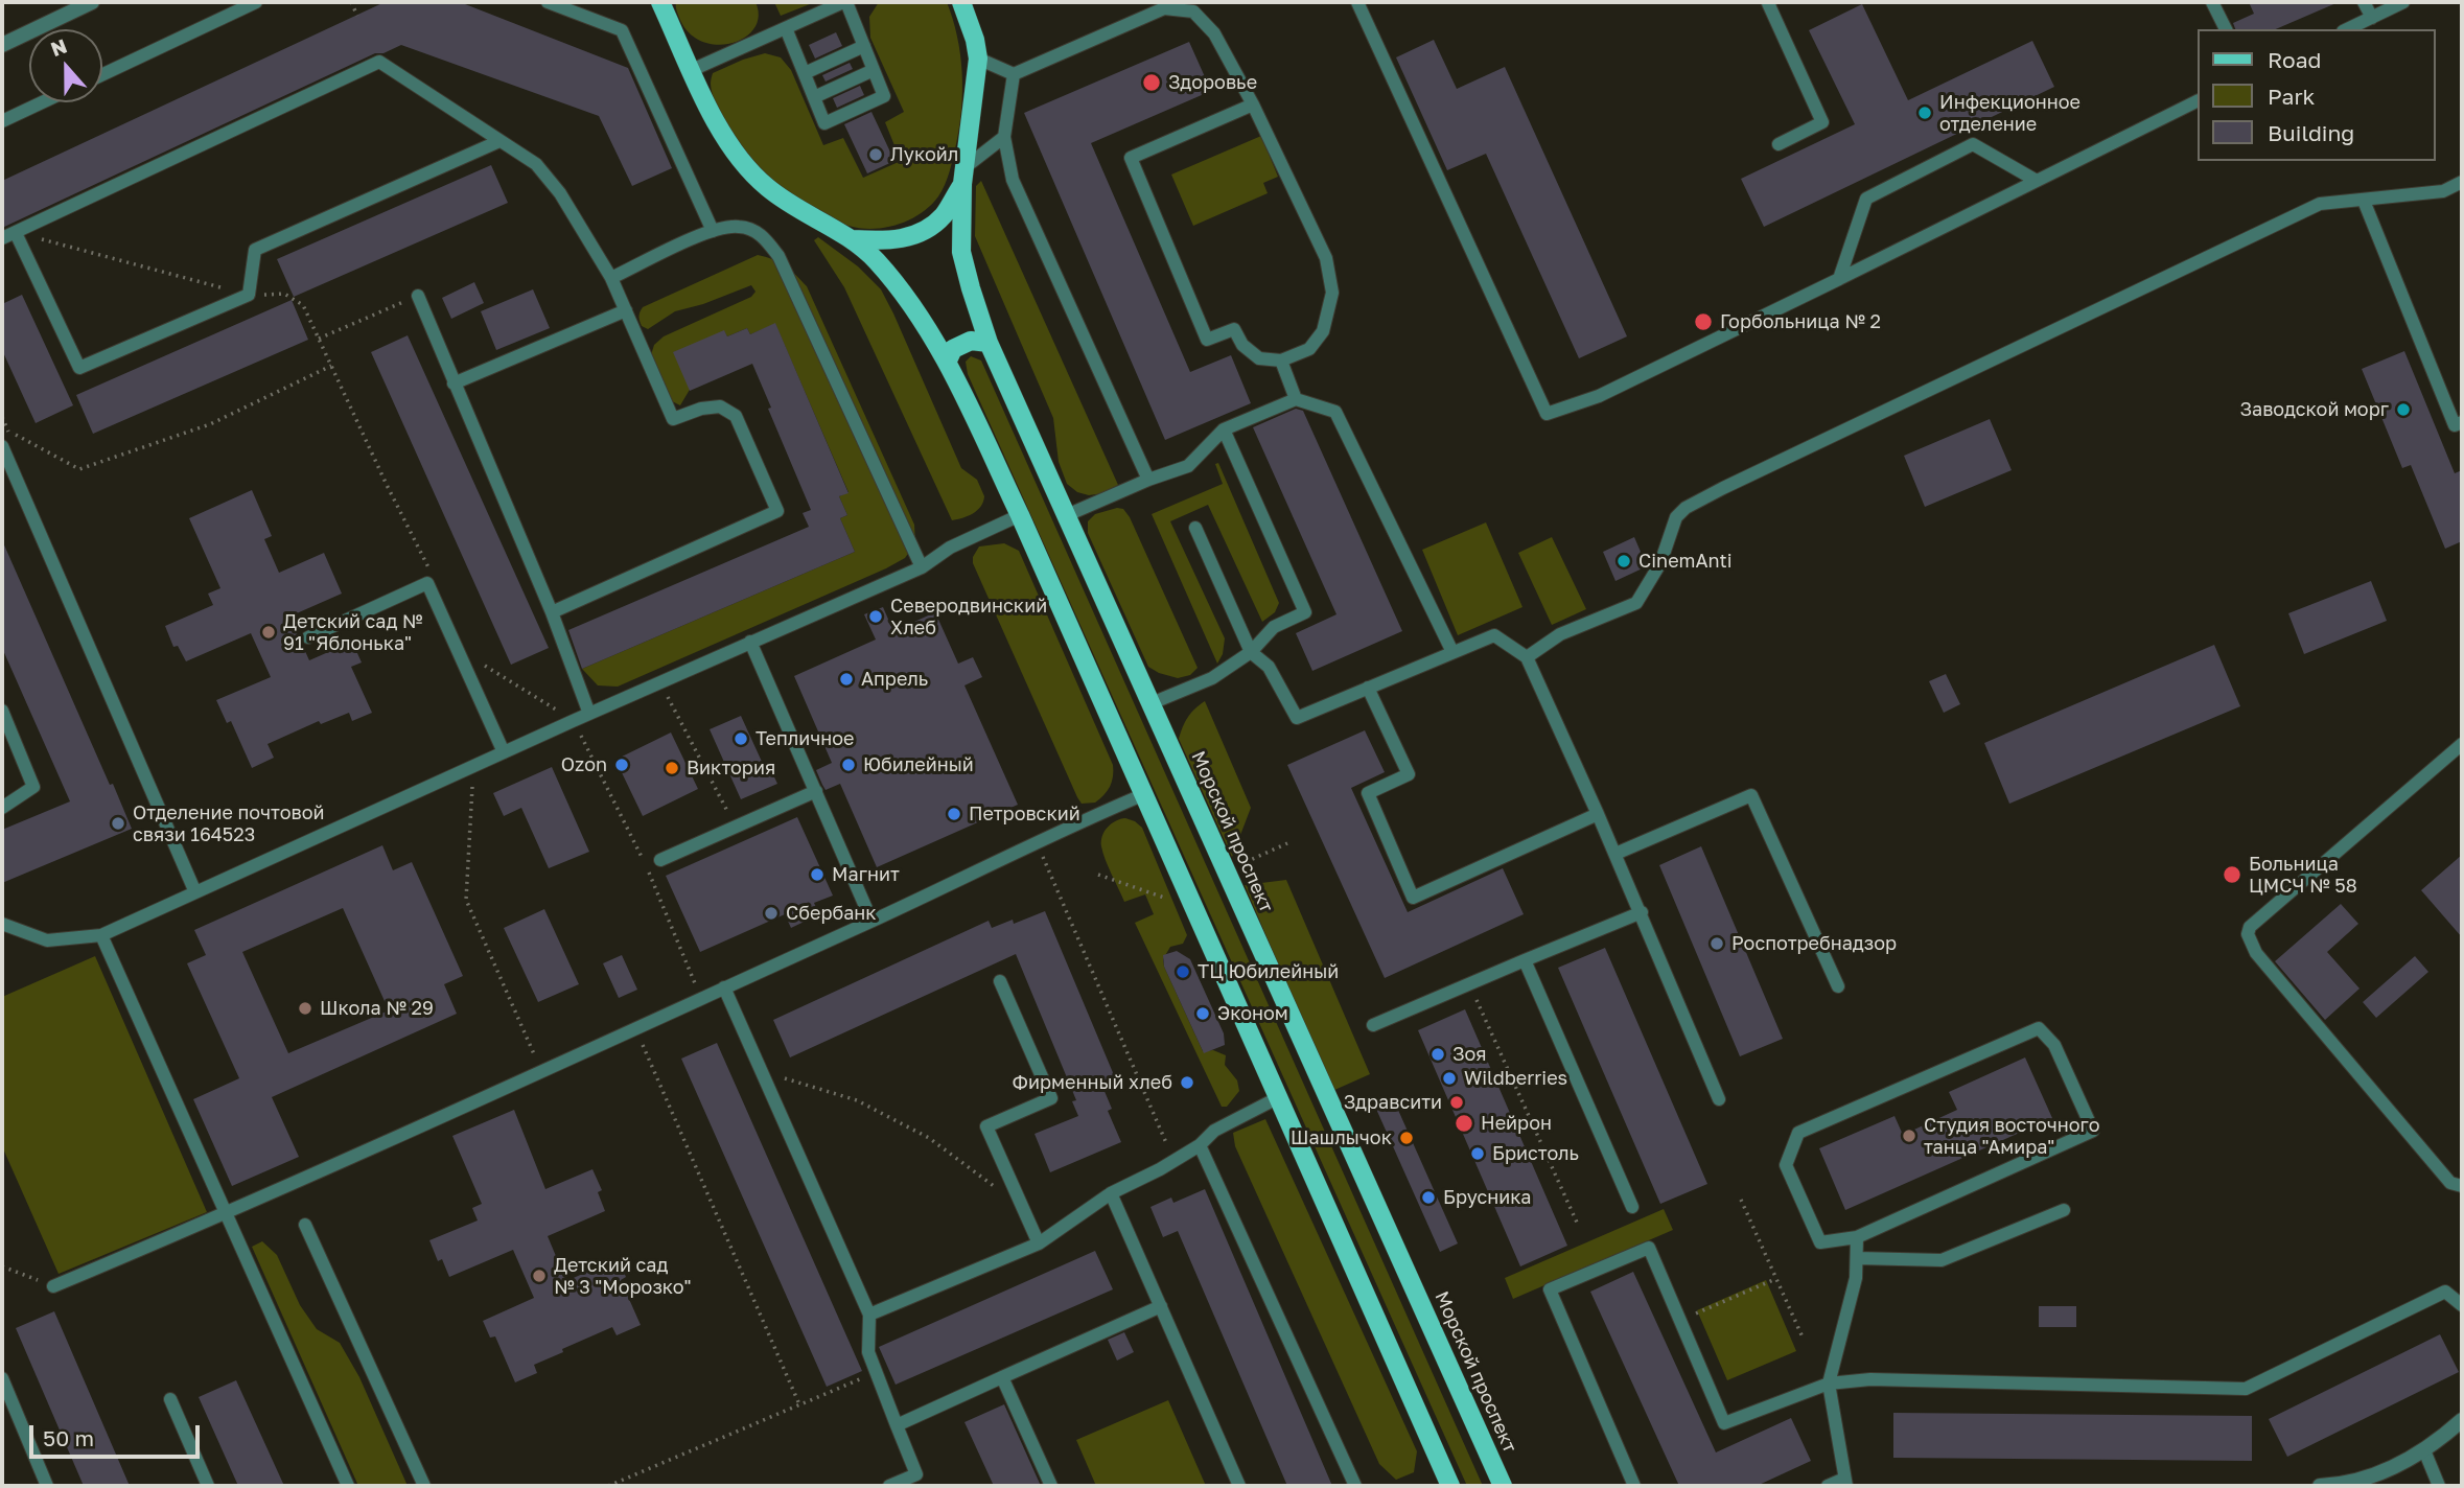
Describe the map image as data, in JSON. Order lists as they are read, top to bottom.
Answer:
{
  "streets": {
    "main road": ["Морской проспект"]
  },
  "places": [
    "Здоровье",
    "Инфекционное отделение",
    "Лукойл",
    "Горбольница № 2",
    "Заводской морг",
    "CinemAnti",
    "Северодвинский Хлеб",
    "Детский сад № 91 \"Яблонька\"",
    "Апрель",
    "Тепличное",
    "Ozon",
    "Юбилейный",
    "Виктория",
    "Петровский",
    "Отделение почтовой связи 164523",
    "Магнит",
    "Больница ЦМСЧ № 58",
    "Сбербанк",
    "Роспотребнадзор",
    "ТЦ Юбилейный",
    "Школа № 29",
    "Эконом",
    "Зоя",
    "Wildberries",
    "Фирменный хлеб",
    "Здравсити",
    "Нейрон",
    "Студия восточного танца \"Амира\"",
    "Шашлычок",
    "Бристоль",
    "Брусника",
    "Детский сад № 3 \"Морозко\""
  ],
  "legend": ["Road", "Park", "Building"],
  "scale_bar": "50 m",
  "north": "top"
}
